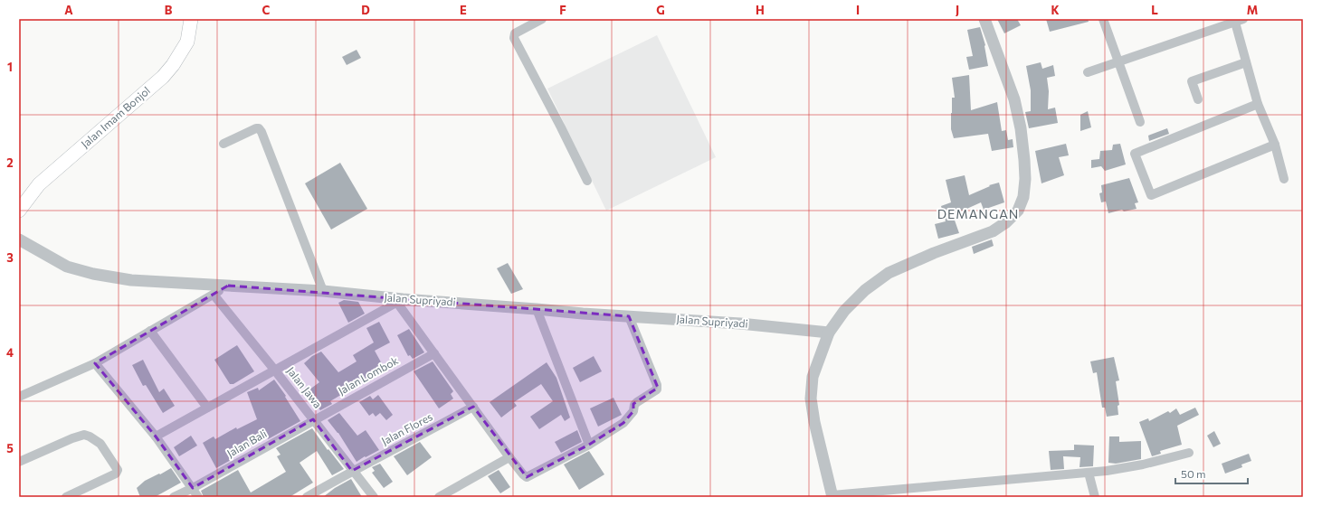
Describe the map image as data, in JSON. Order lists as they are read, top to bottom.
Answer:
{
  "streets": {
    "main road": ["Jalan Imam Bonjol"],
    "street": [
      "Jalan Supriyadi",
      "Jalan Lombok",
      "Jalan Jawa",
      "Jalan Flores",
      "Jalan Bali"
    ]
  },
  "crossings": [
    ["Jalan Lombok", "Jalan Jawa"],
    ["Jalan Lombok", "Jalan Bali"],
    ["Jalan Jawa", "Jalan Flores"],
    ["Jalan Jawa", "Jalan Bali"]
  ],
  "districts": ["DEMANGAN"],
  "scale_bar": "50 m",
  "grid": {
    "columns": [
      "A",
      "B",
      "C",
      "D",
      "E",
      "F",
      "G",
      "H",
      "I",
      "J",
      "K",
      "L",
      "M"
    ],
    "rows": [
      "1",
      "2",
      "3",
      "4",
      "5"
    ]
  }
}
